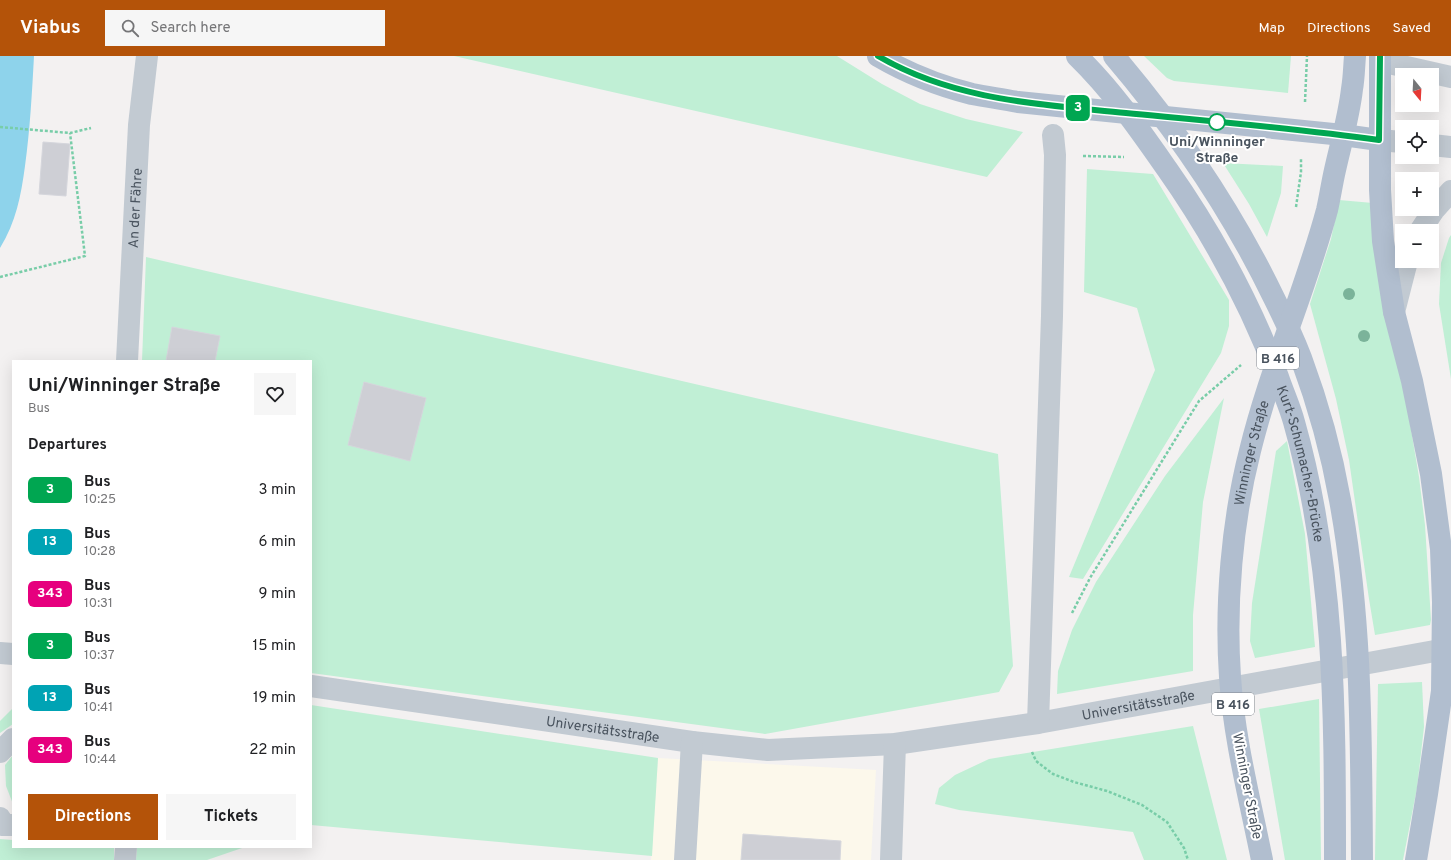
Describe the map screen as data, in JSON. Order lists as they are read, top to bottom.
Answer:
{
  "streets": {
    "main road": ["B 416", "Winninger Straße", "Kurt-Schumacher-Brücke"],
    "street": ["An der Fähre", "Universitätsstraße"]
  },
  "places": ["Uni/Winninger Straße"],
  "lines": ["bus line 3"],
  "north": "bottom",
  "page": {
    "header": "Viabus",
    "search": "Search here",
    "nav": ["Map", "Directions", "Saved"],
    "on_map": "3",
    "map_buttons": ["+", "−"],
    "heading": [
      ["Uni/Winninger Straße", "Bus"],
      "Departures"
    ],
    "list": [
      {
        "mark": "3",
        "name": "Bus",
        "note": "10:25",
        "value": "3 min"
      },
      {
        "mark": "13",
        "name": "Bus",
        "note": "10:28",
        "value": "6 min"
      },
      {
        "mark": "343",
        "name": "Bus",
        "note": "10:31",
        "value": "9 min"
      },
      {
        "mark": "3",
        "name": "Bus",
        "note": "10:37",
        "value": "15 min"
      },
      {
        "mark": "13",
        "name": "Bus",
        "note": "10:41",
        "value": "19 min"
      },
      {
        "mark": "343",
        "name": "Bus",
        "note": "10:44",
        "value": "22 min"
      }
    ],
    "buttons": ["Directions", "Tickets"]
  }
}
